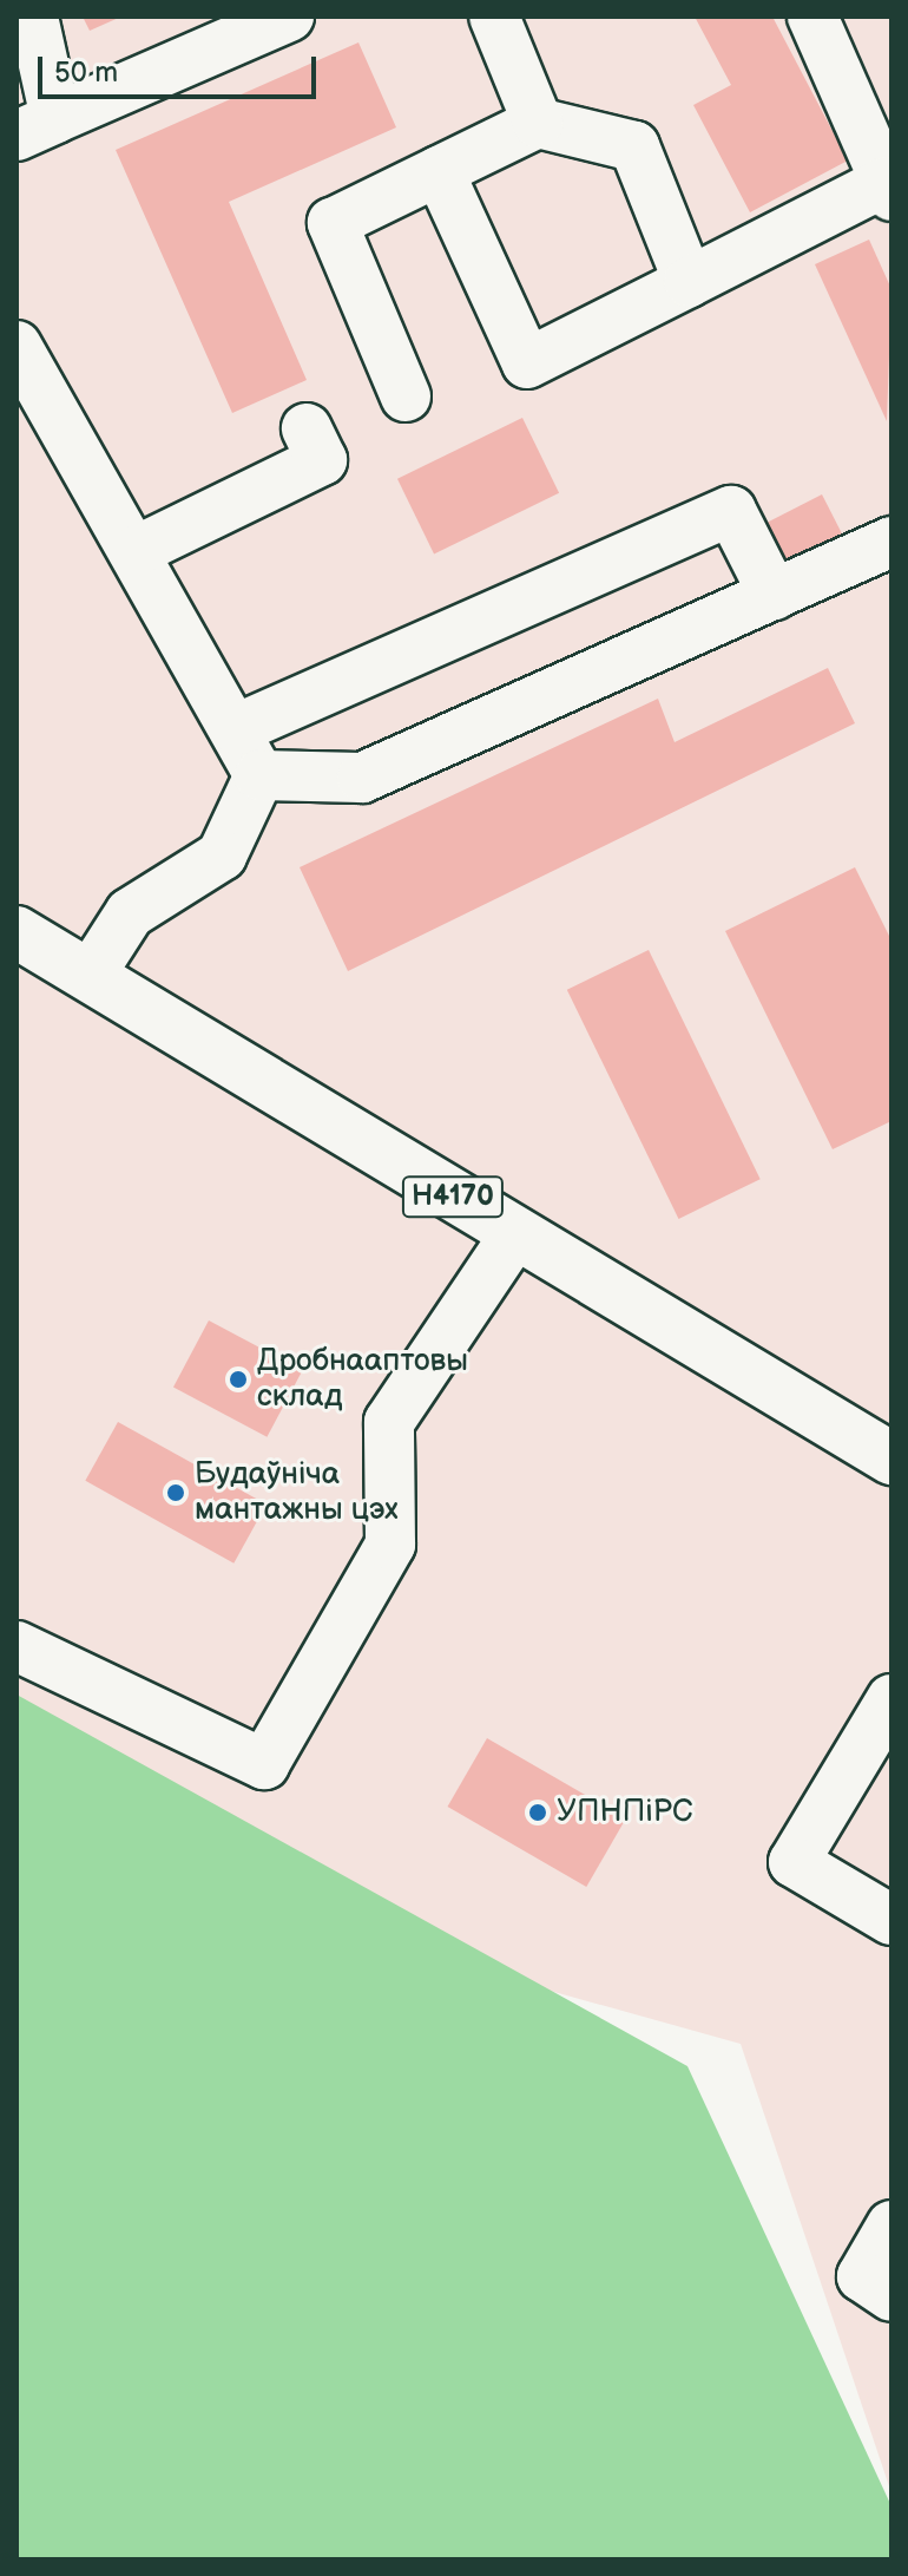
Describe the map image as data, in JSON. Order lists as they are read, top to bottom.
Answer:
{
  "streets": {
    "main road": ["Н4170"]
  },
  "places": ["Дробнааптовы склад", "Будаўніча мантажны цэх", "УПНПіРС"],
  "scale_bar": "50 m"
}
